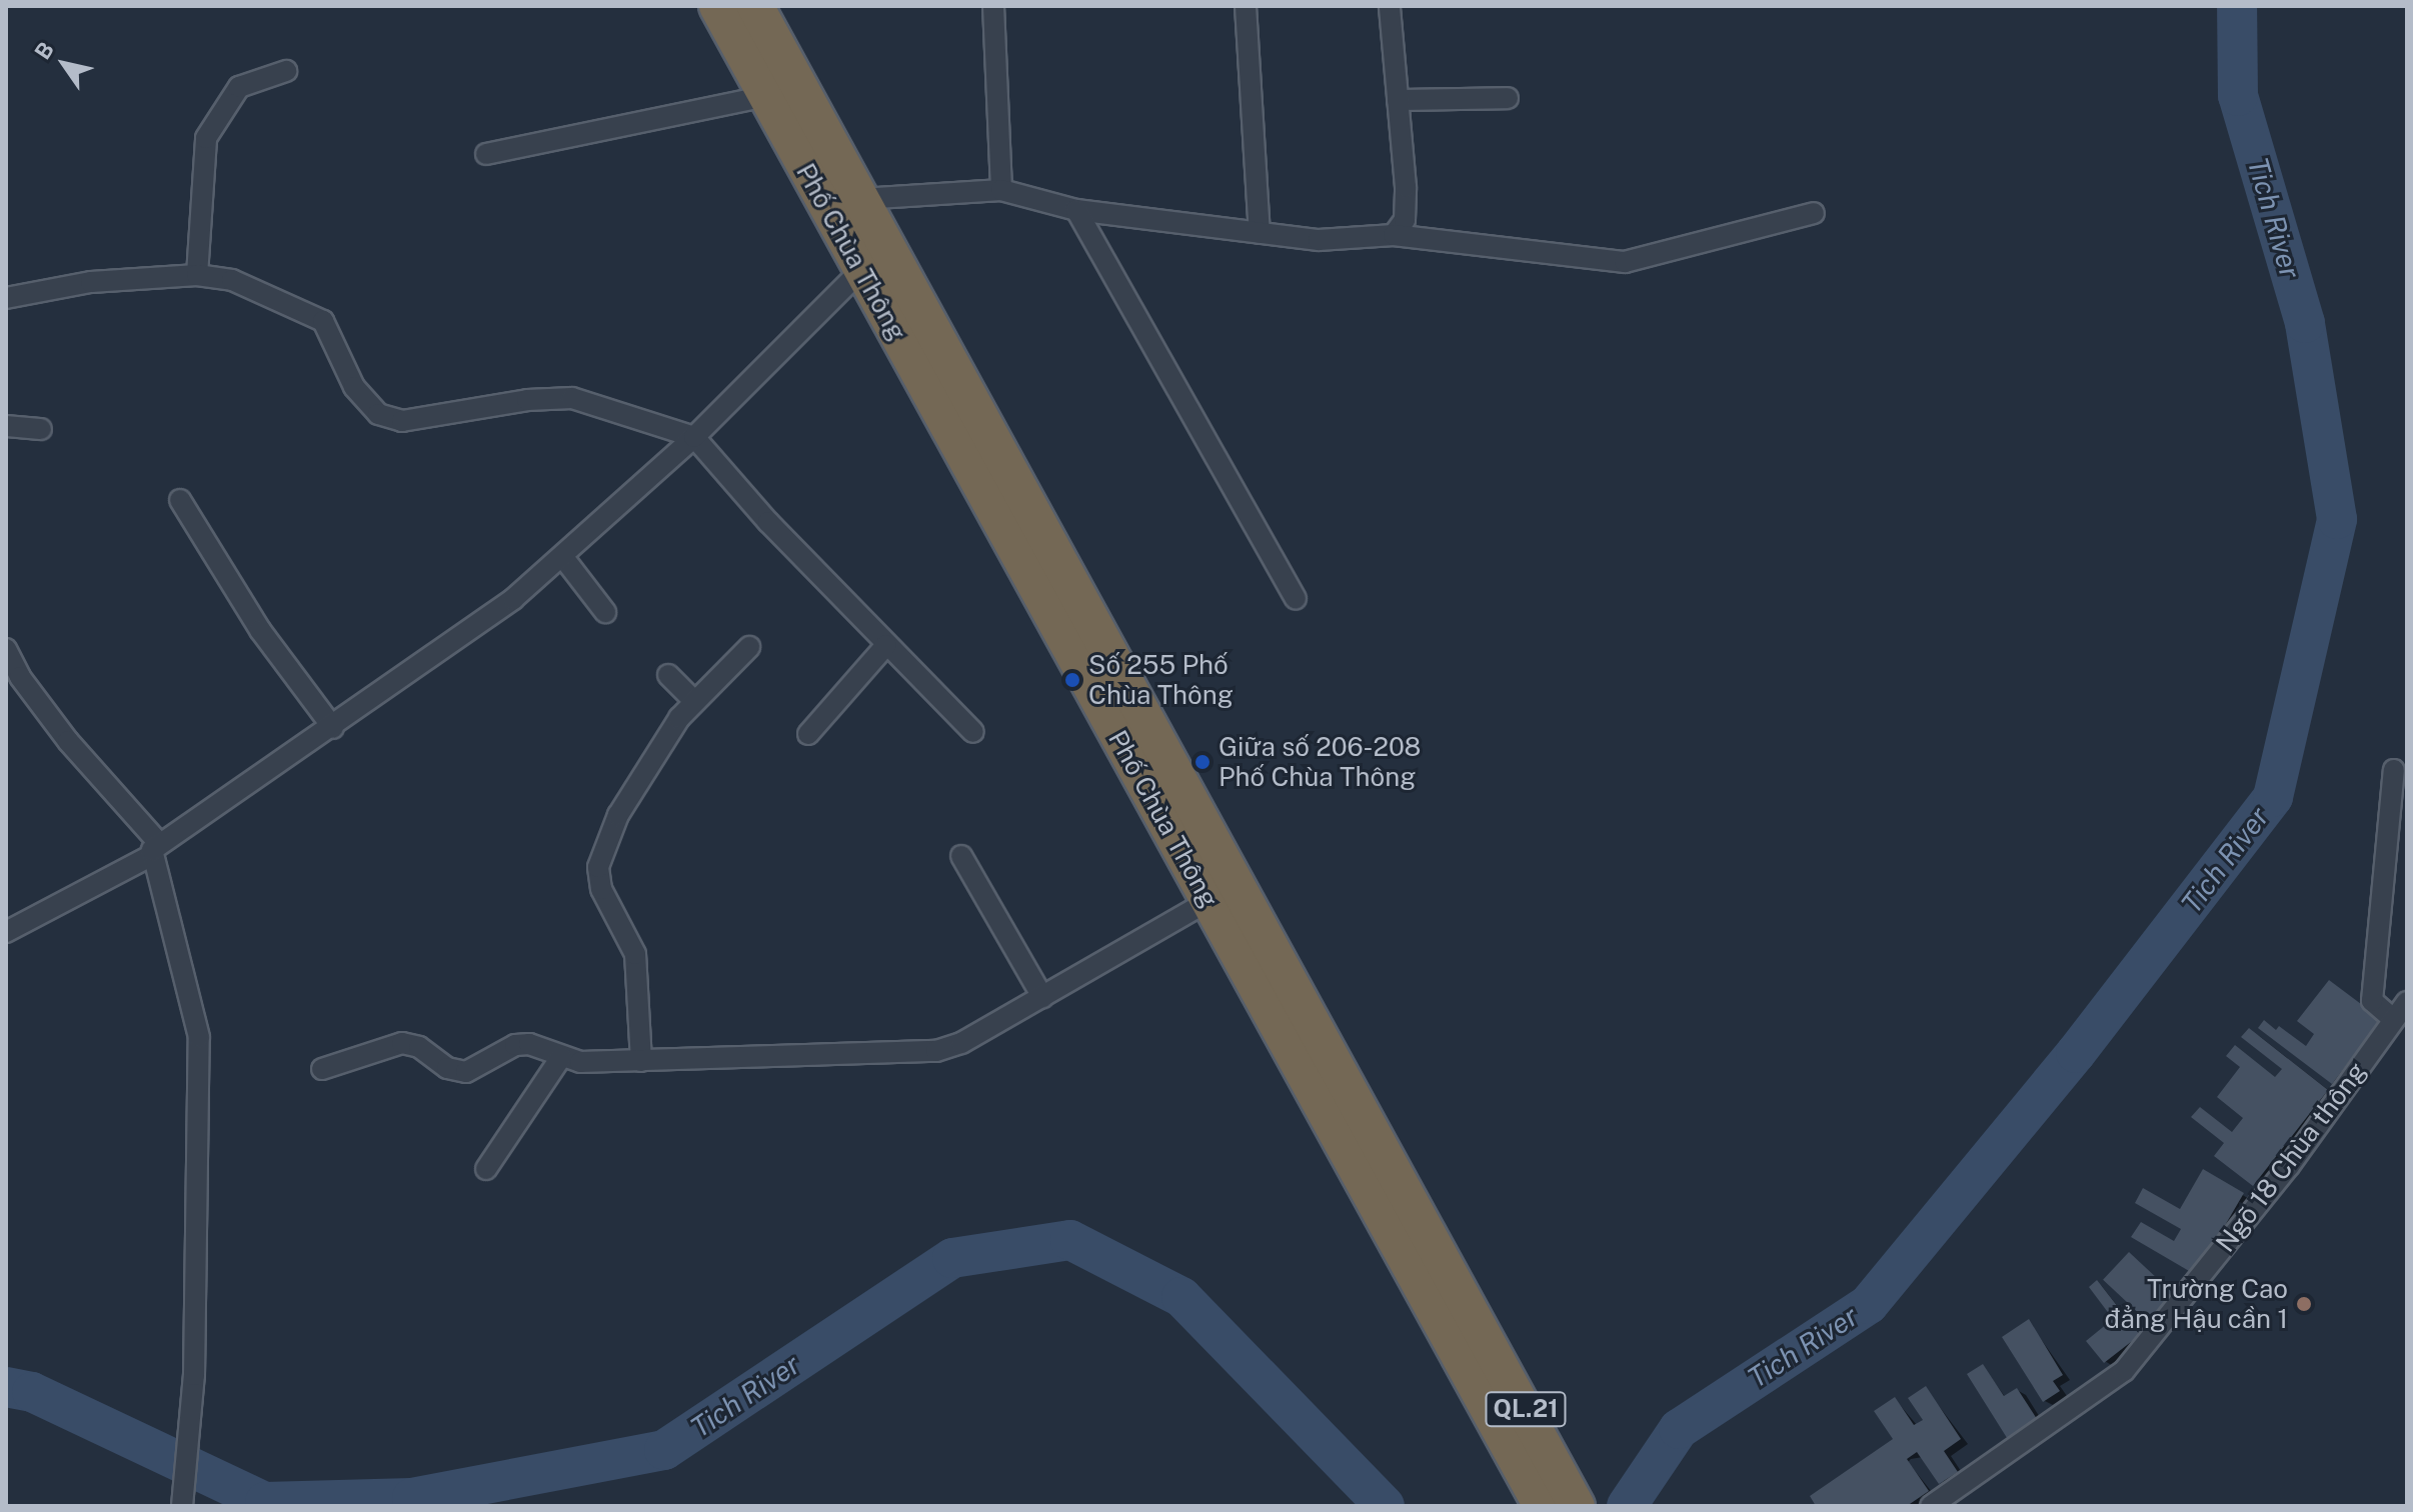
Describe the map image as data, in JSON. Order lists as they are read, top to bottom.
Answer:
{
  "streets": {
    "highway": ["Phố Chùa Thông", "QL.21"],
    "street": ["Ngõ 18 Chùa thông"]
  },
  "water": ["Tich River"],
  "places": ["Số 255 Phố Chùa Thông", "Giữa số 206-208 Phố Chùa Thông", "Trường Cao đẳng Hậu cần 1"],
  "north": "top left"
}
